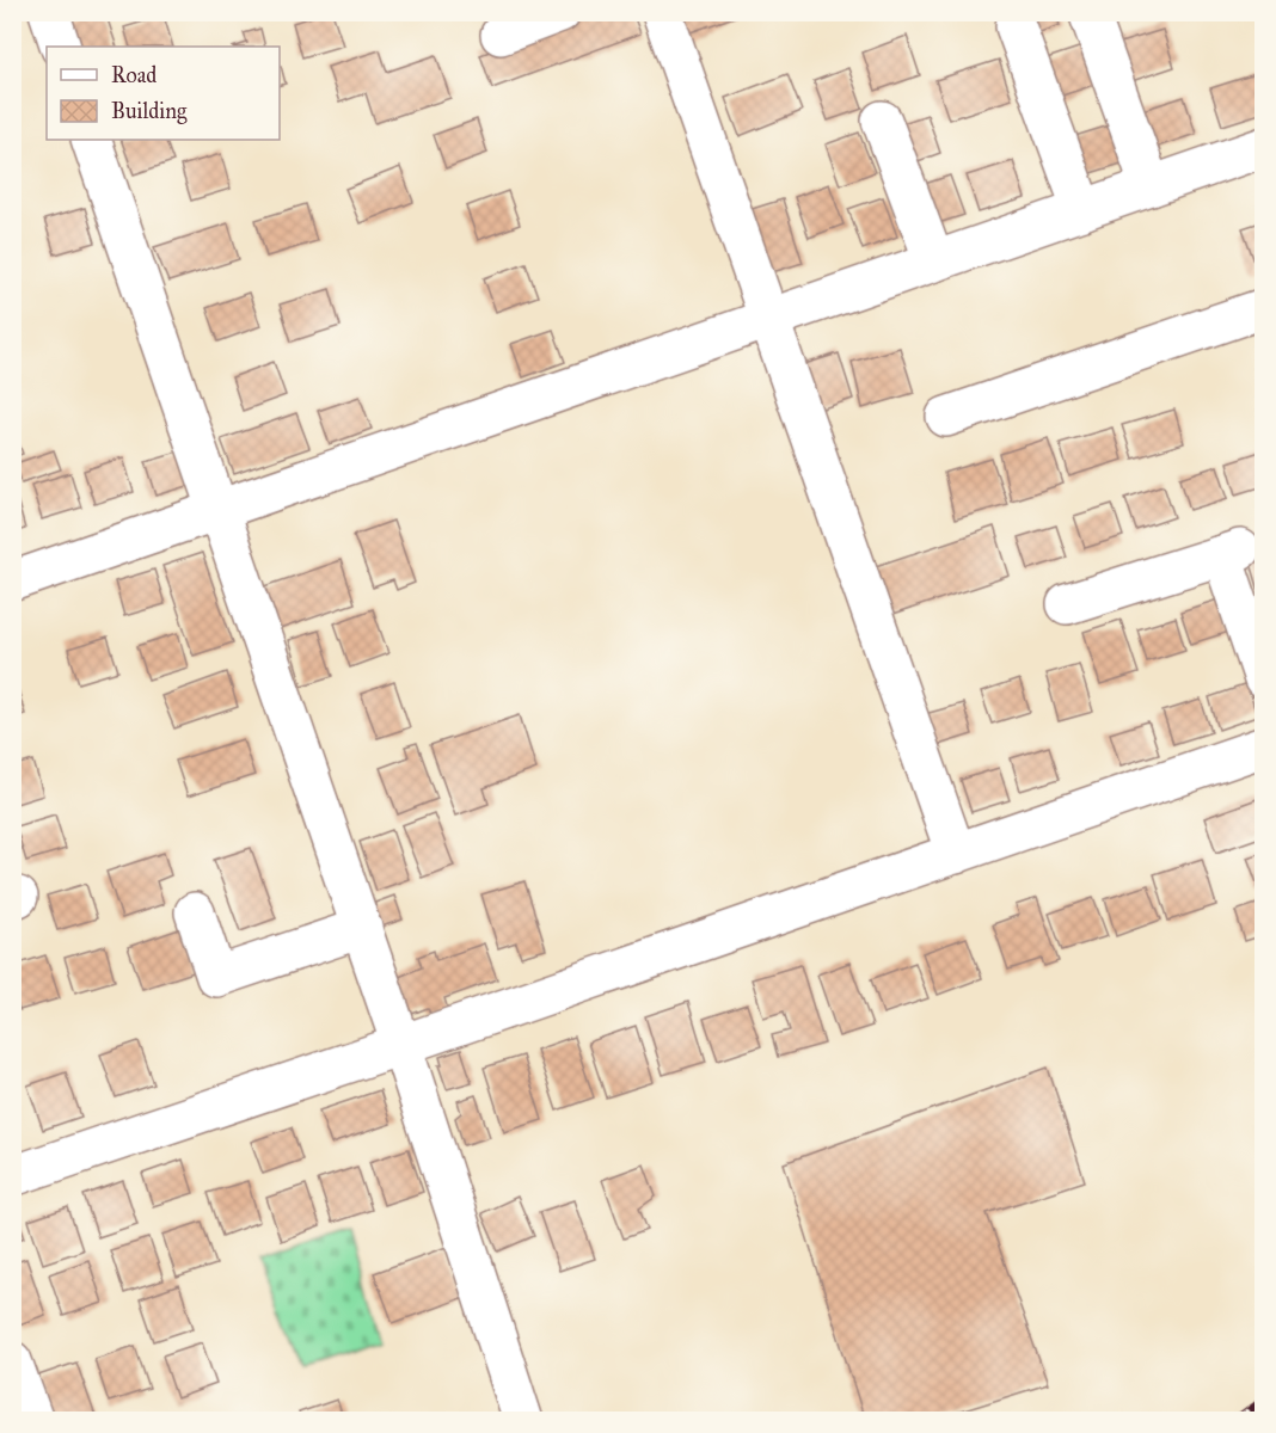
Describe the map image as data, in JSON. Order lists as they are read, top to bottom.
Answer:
{
  "legend": ["Road", "Building"]
}
